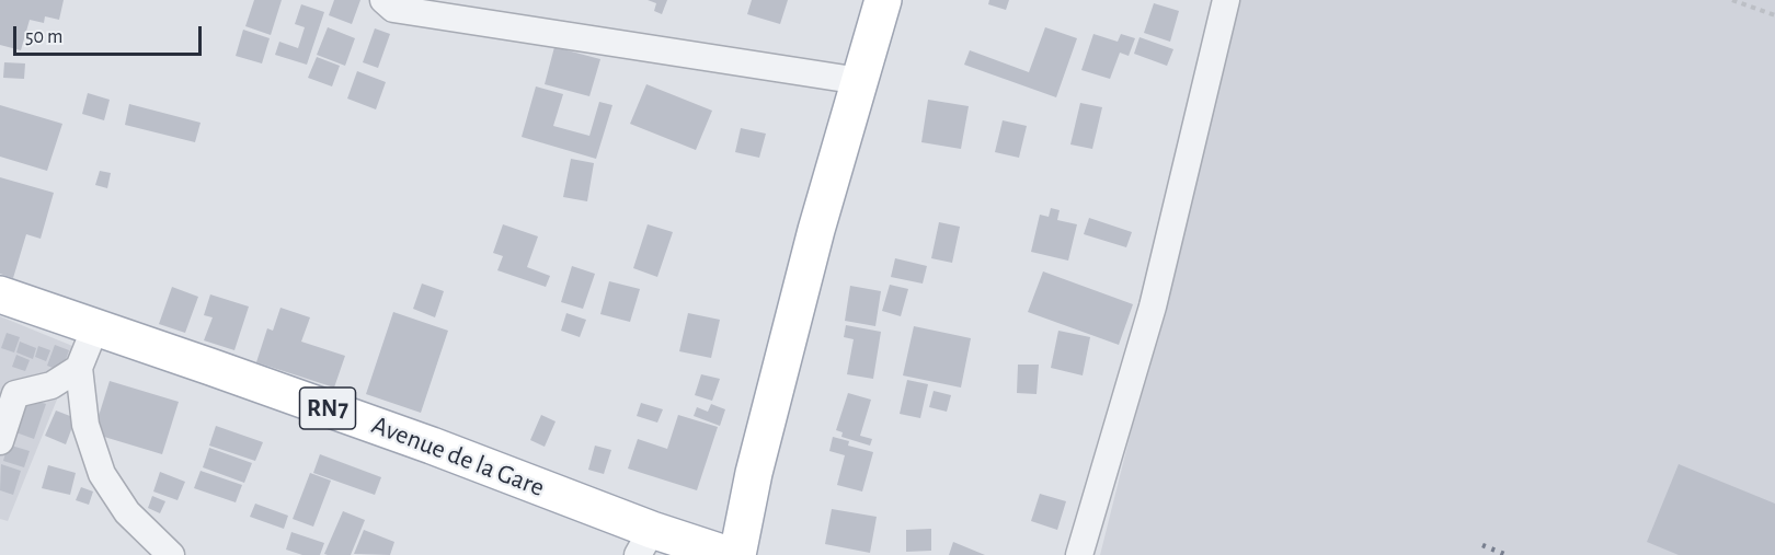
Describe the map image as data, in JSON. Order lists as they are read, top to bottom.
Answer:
{
  "streets": {
    "main road": ["RN7", "Avenue de la Gare"]
  },
  "scale_bar": "50 m"
}
